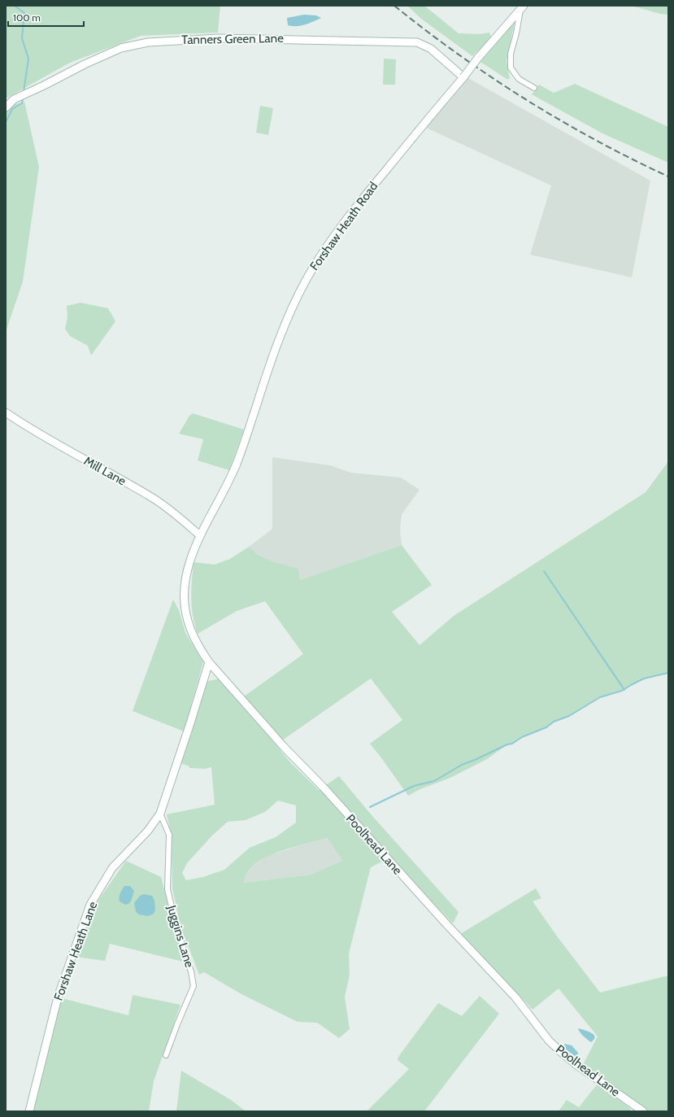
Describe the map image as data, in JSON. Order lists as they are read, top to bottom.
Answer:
{
  "streets": {
    "street": [
      "Tanners Green Lane",
      "Forshaw Heath Road",
      "Mill Lane",
      "Poolhead Lane",
      "Juggins Lane",
      "Forshaw Heath Lane"
    ]
  },
  "crossings": [
    ["Tanners Green Lane", "Forshaw Heath Road"],
    ["Forshaw Heath Road", "Mill Lane"],
    ["Forshaw Heath Road", "Poolhead Lane"],
    ["Mill Lane", "Poolhead Lane"],
    ["Poolhead Lane", "Forshaw Heath Lane"],
    ["Juggins Lane", "Forshaw Heath Lane"]
  ],
  "scale_bar": "100 m"
}
